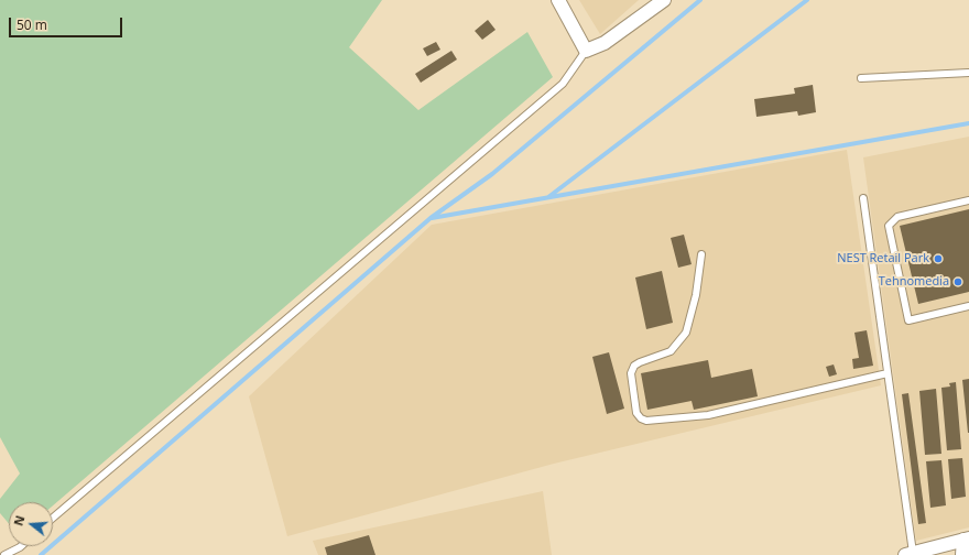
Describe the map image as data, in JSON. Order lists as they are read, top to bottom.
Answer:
{
  "places": ["NEST Retail Park", "Tehnomedia"],
  "scale_bar": "50 m",
  "north": "left"
}
